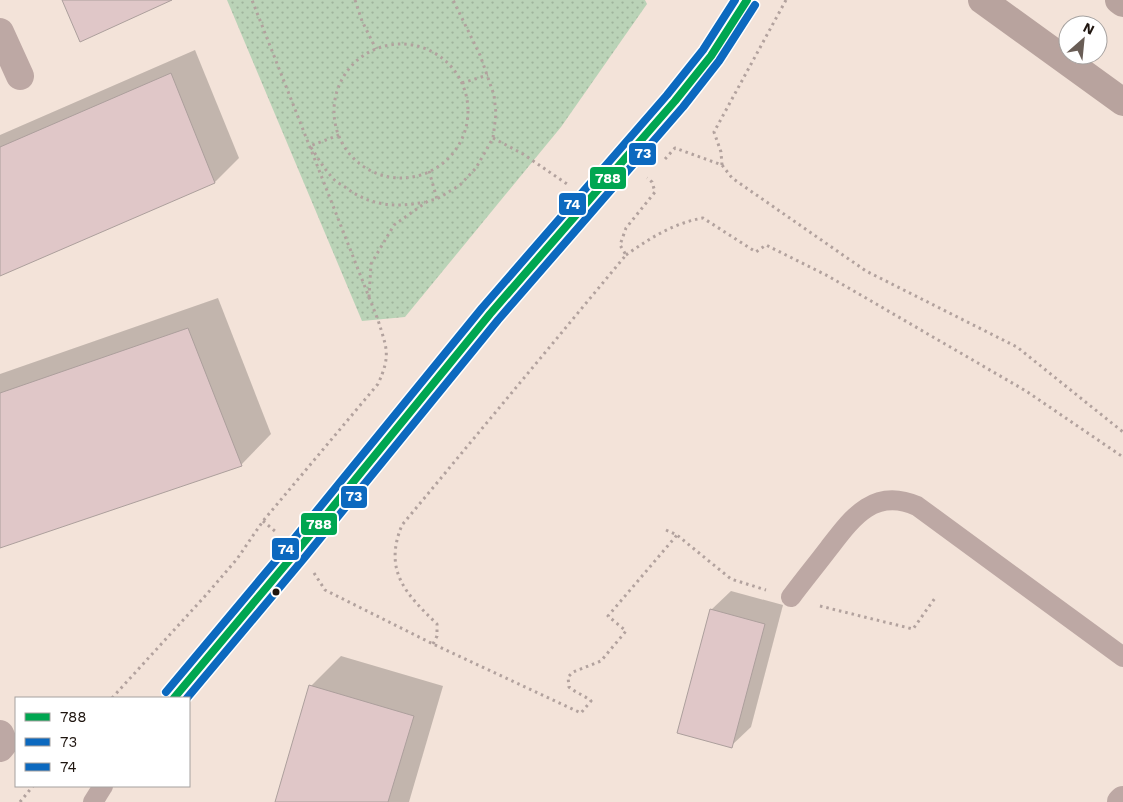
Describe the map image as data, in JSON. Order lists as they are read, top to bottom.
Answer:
{
  "lines": ["transit line 788", "transit line 74", "transit line 73"],
  "legend": ["788", "73", "74"],
  "north": "top right"
}
